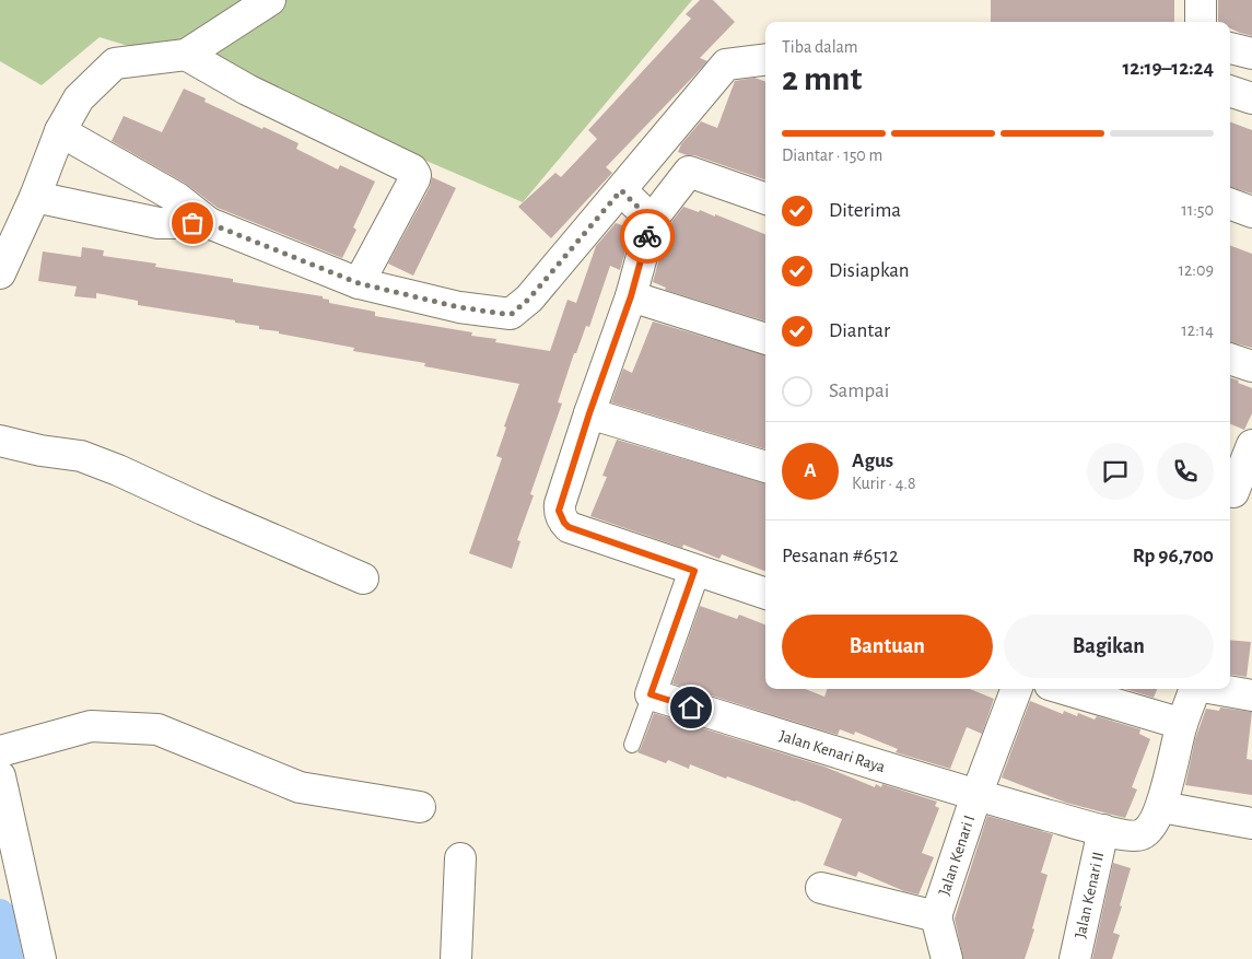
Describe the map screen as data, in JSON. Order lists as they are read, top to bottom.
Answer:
{
  "streets": {
    "street": ["Jalan Kenari Raya", "Jalan Kenari I", "Jalan Kenari II"]
  },
  "crossings": [
    ["Jalan Kenari Raya", "Jalan Kenari I"],
    ["Jalan Kenari Raya", "Jalan Kenari II"]
  ],
  "page": {
    "heading": ["2 mnt", "Tiba dalam", "12:19–12:24"],
    "panel": [
      "Agus",
      "Kurir · 4.8",
      "Pesanan #6512",
      "Rp 96,700"
    ],
    "bar": "Diantar · 150 m",
    "list": [
      ["Diterima", "11:50"],
      ["Disiapkan", "12:09"],
      ["Diantar", "12:14"],
      "Sampai"
    ],
    "round": "A",
    "buttons": ["Bantuan", "Bagikan"]
  }
}
